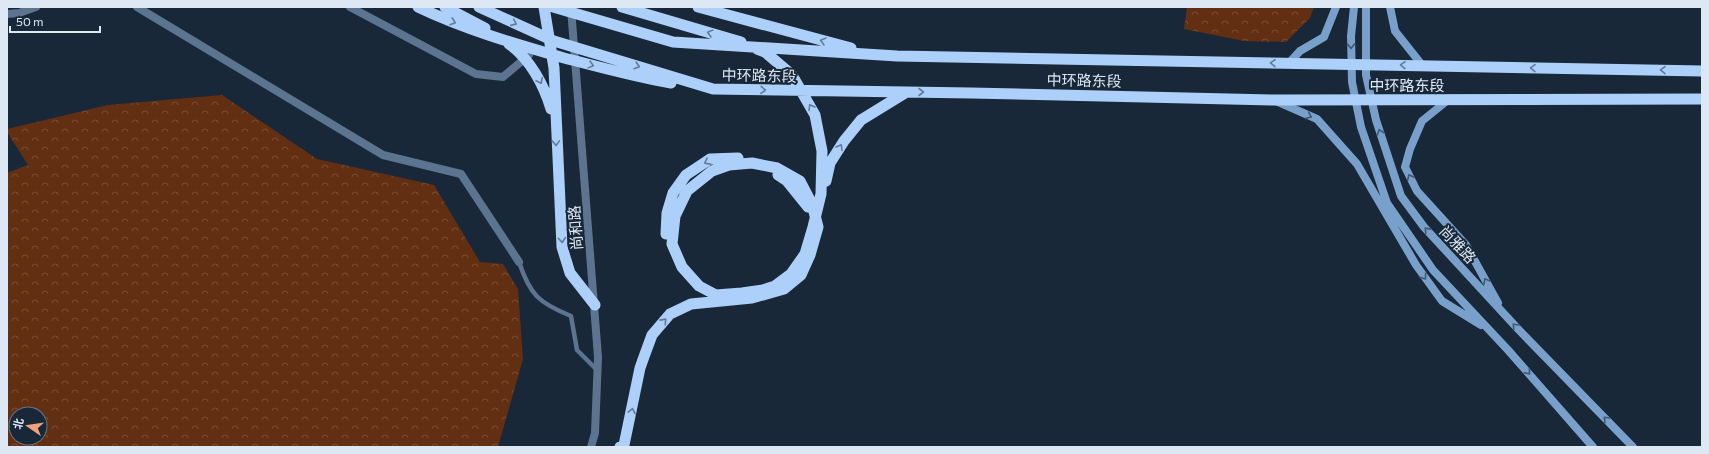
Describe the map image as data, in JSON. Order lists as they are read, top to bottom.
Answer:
{
  "streets": {
    "highway": ["中环路东段"],
    "main road": ["尚雅路"],
    "street": ["尚和路"]
  },
  "scale_bar": "50 m",
  "north": "left"
}
